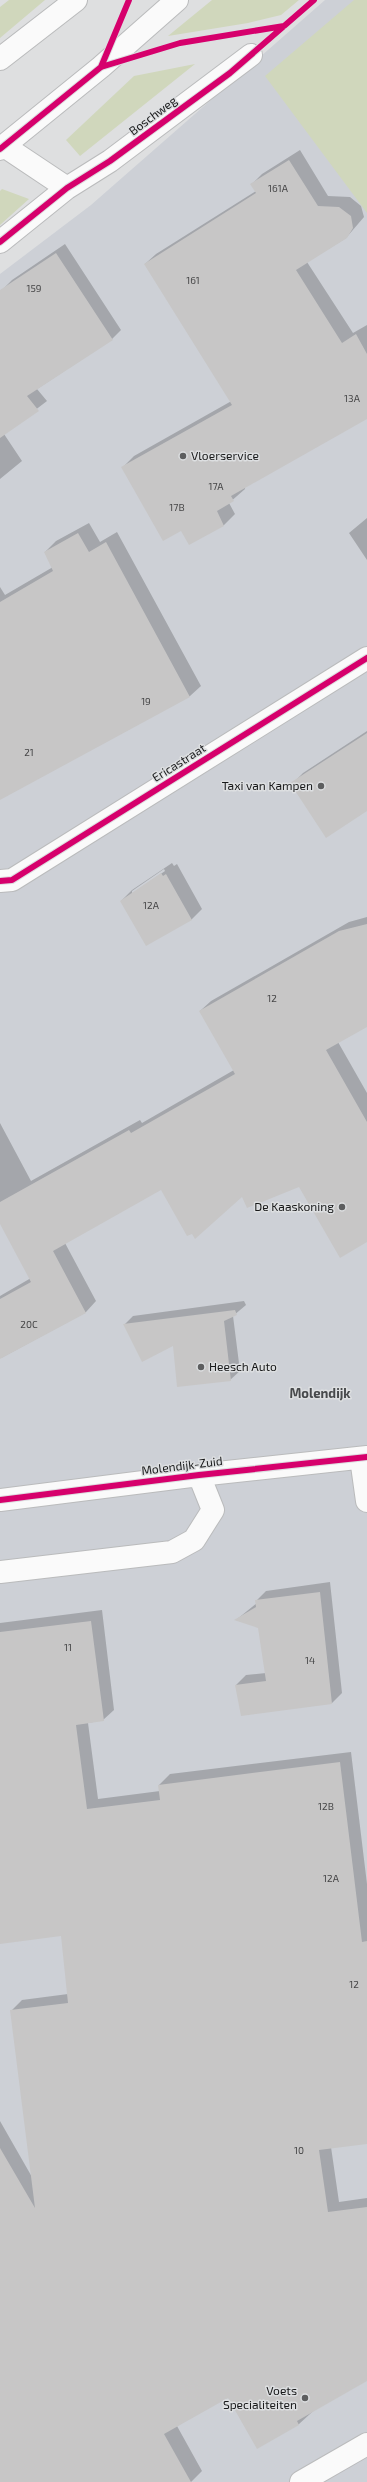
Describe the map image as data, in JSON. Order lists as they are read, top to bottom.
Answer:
{
  "streets": {
    "street": ["Boschweg", "Ericastraat", "Molendijk-Zuid"]
  },
  "districts": ["Molendijk"],
  "places": [
    "Vloerservice",
    "Taxi van Kampen",
    "De Kaaskoning",
    "Heesch Auto",
    "Voets Specialiteiten"
  ],
  "house_numbers": [
    "161A",
    "161",
    "159",
    "13A",
    "17A",
    "17B",
    "19",
    "21",
    "12A",
    "12",
    "20C",
    "11",
    "14",
    "12B",
    "12A",
    "12",
    "10"
  ]
}
